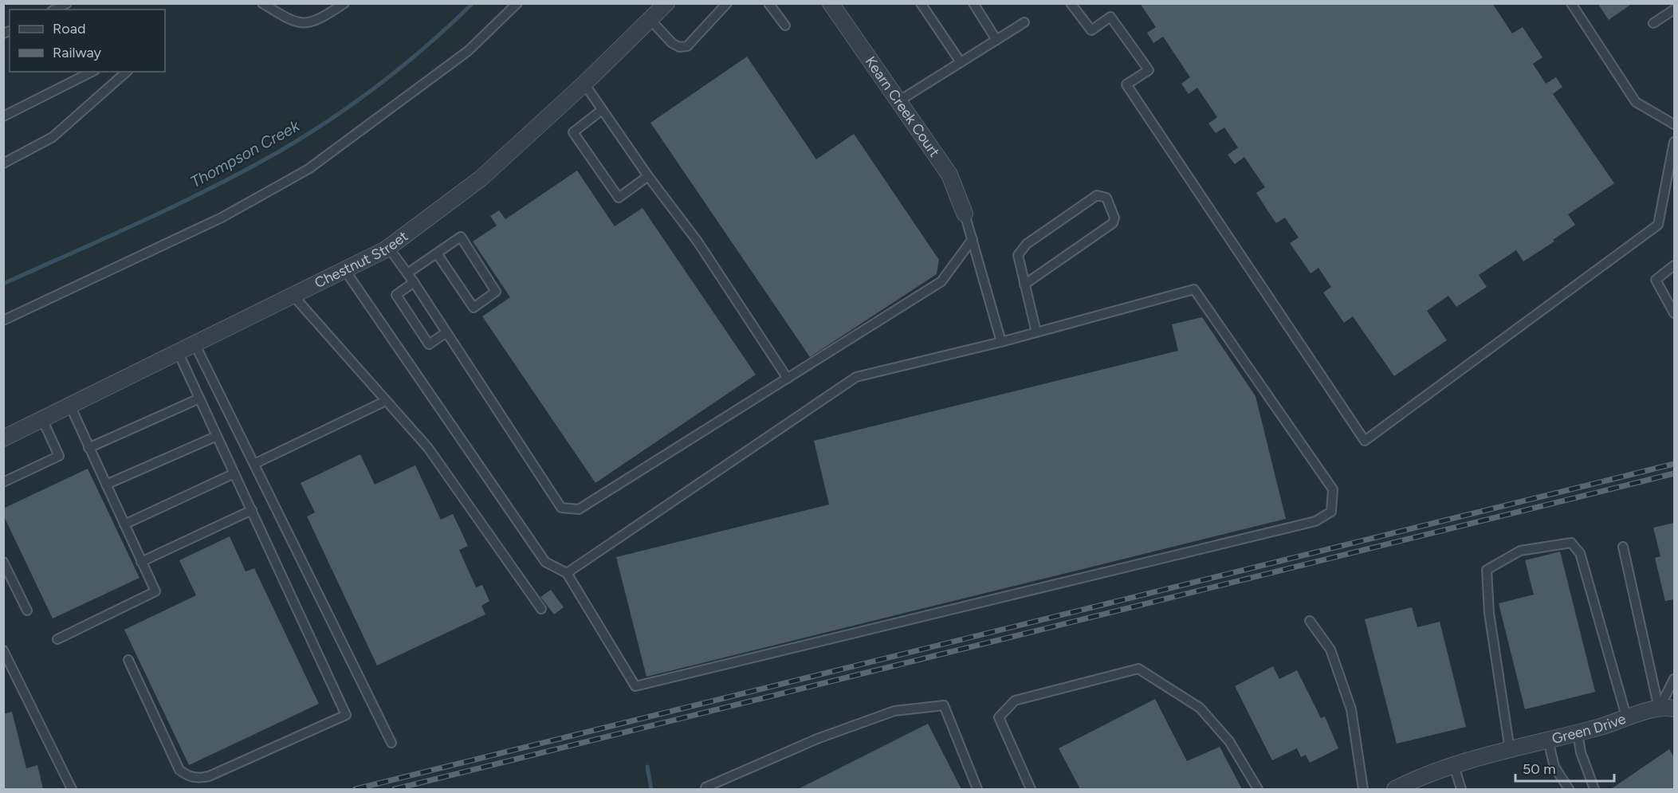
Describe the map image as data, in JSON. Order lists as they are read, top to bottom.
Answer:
{
  "streets": {
    "street": ["Kearn Creek Court", "Chestnut Street", "Green Drive"]
  },
  "water": ["Thompson Creek"],
  "legend": ["Road", "Railway"],
  "scale_bar": "50 m"
}
